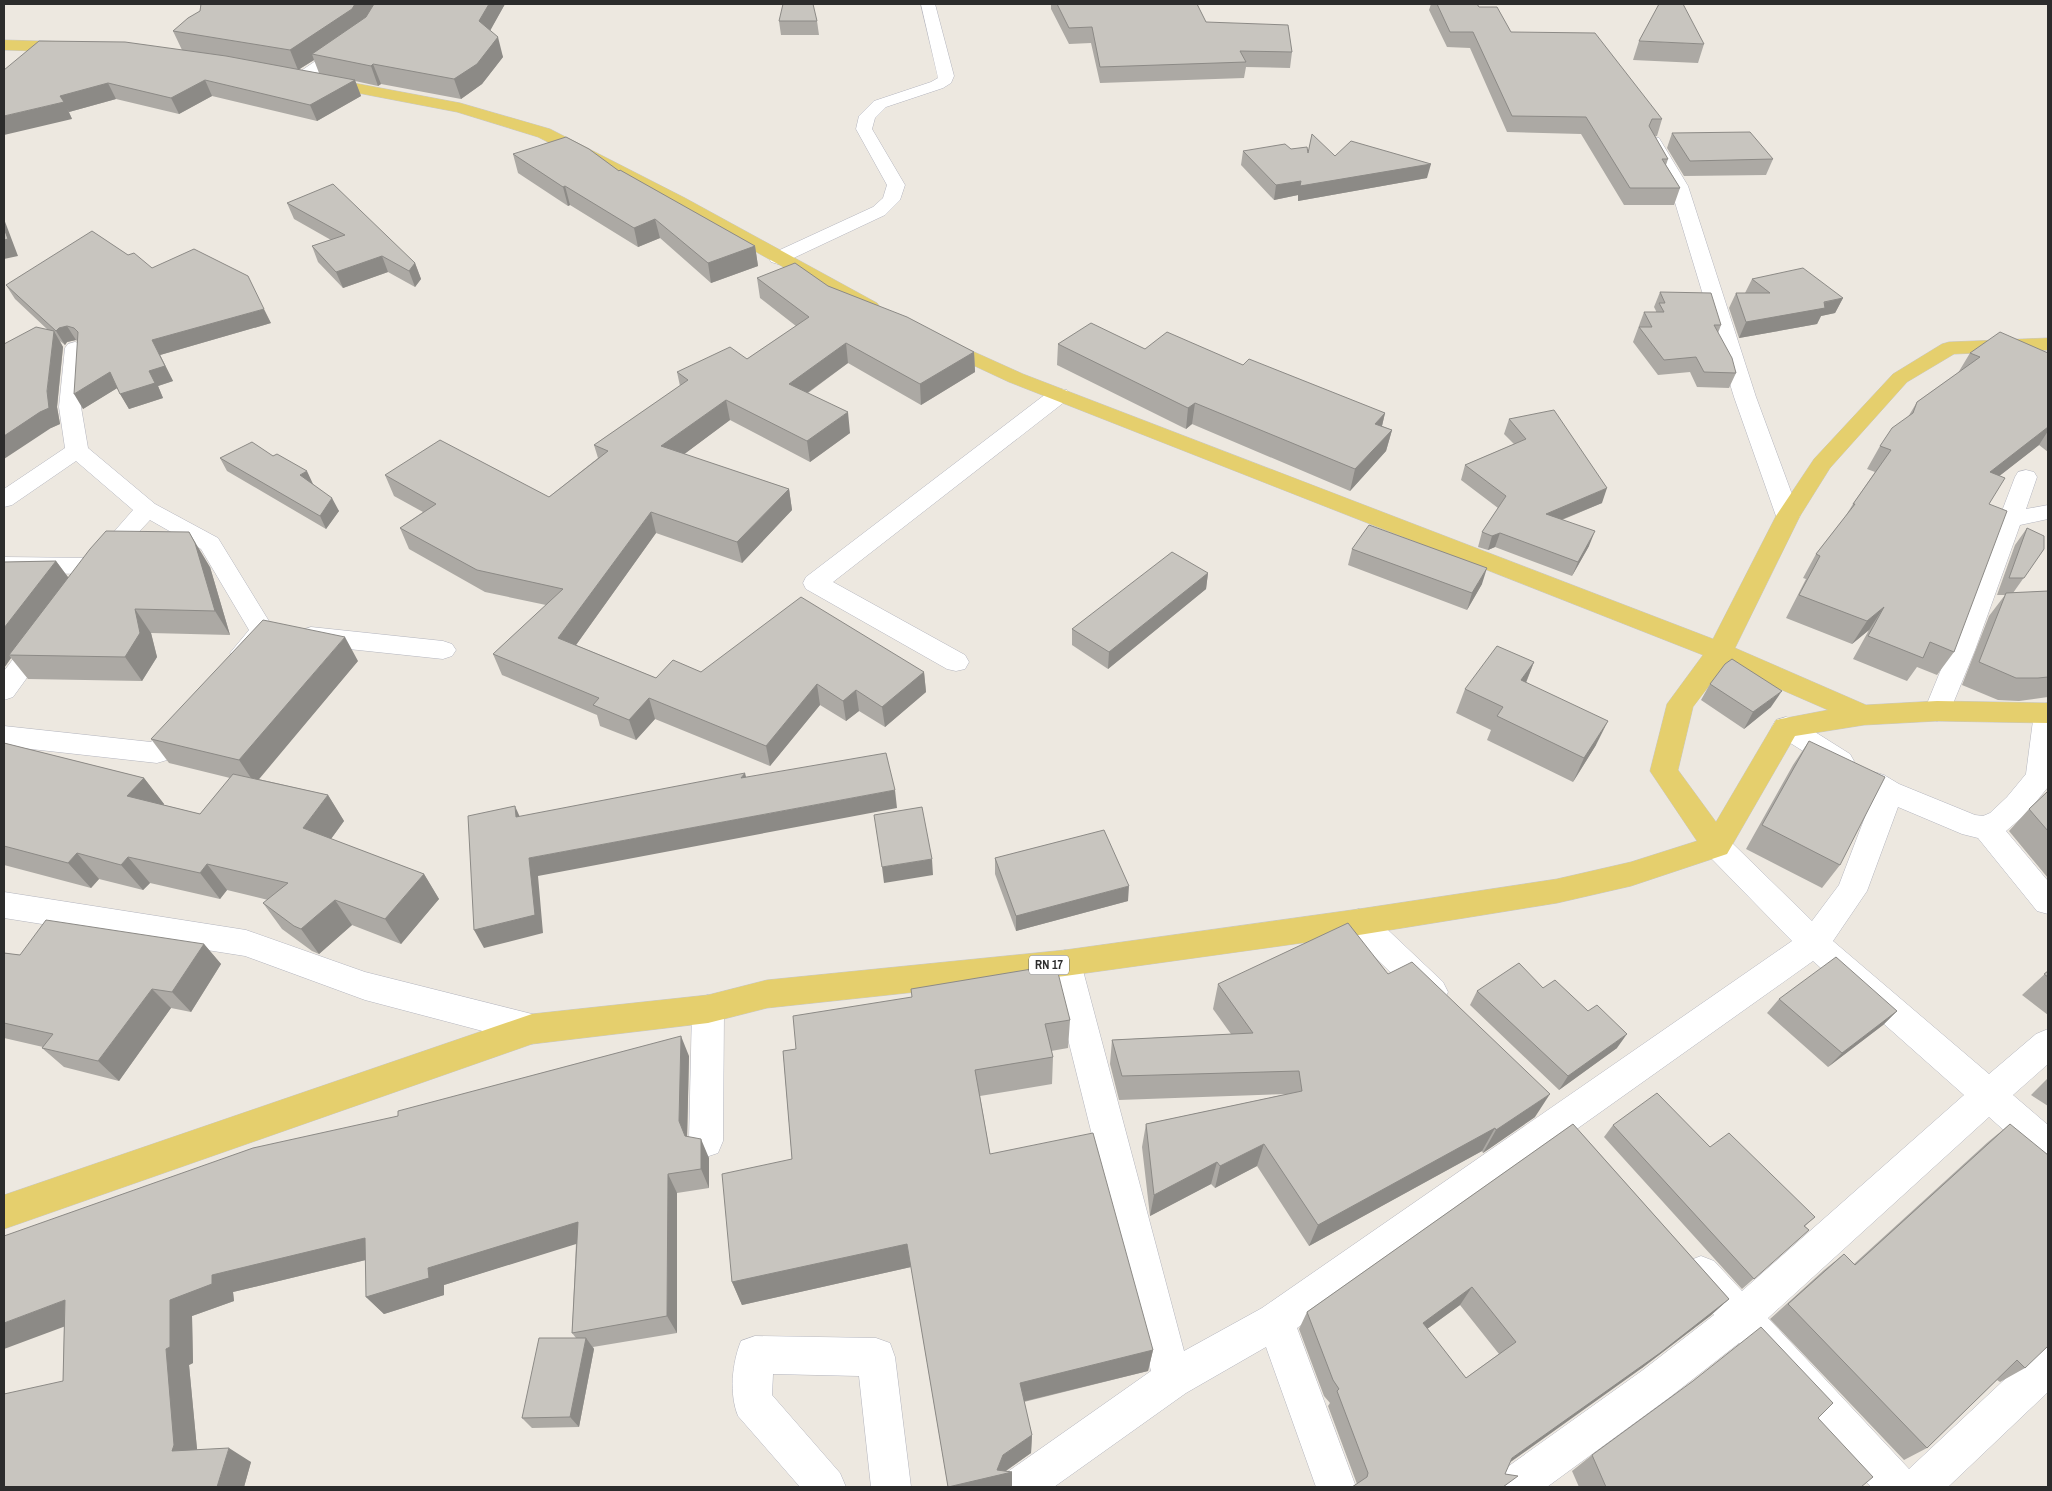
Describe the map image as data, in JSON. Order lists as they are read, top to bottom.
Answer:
{
  "streets": {
    "main road": ["RN 17"]
  }
}
